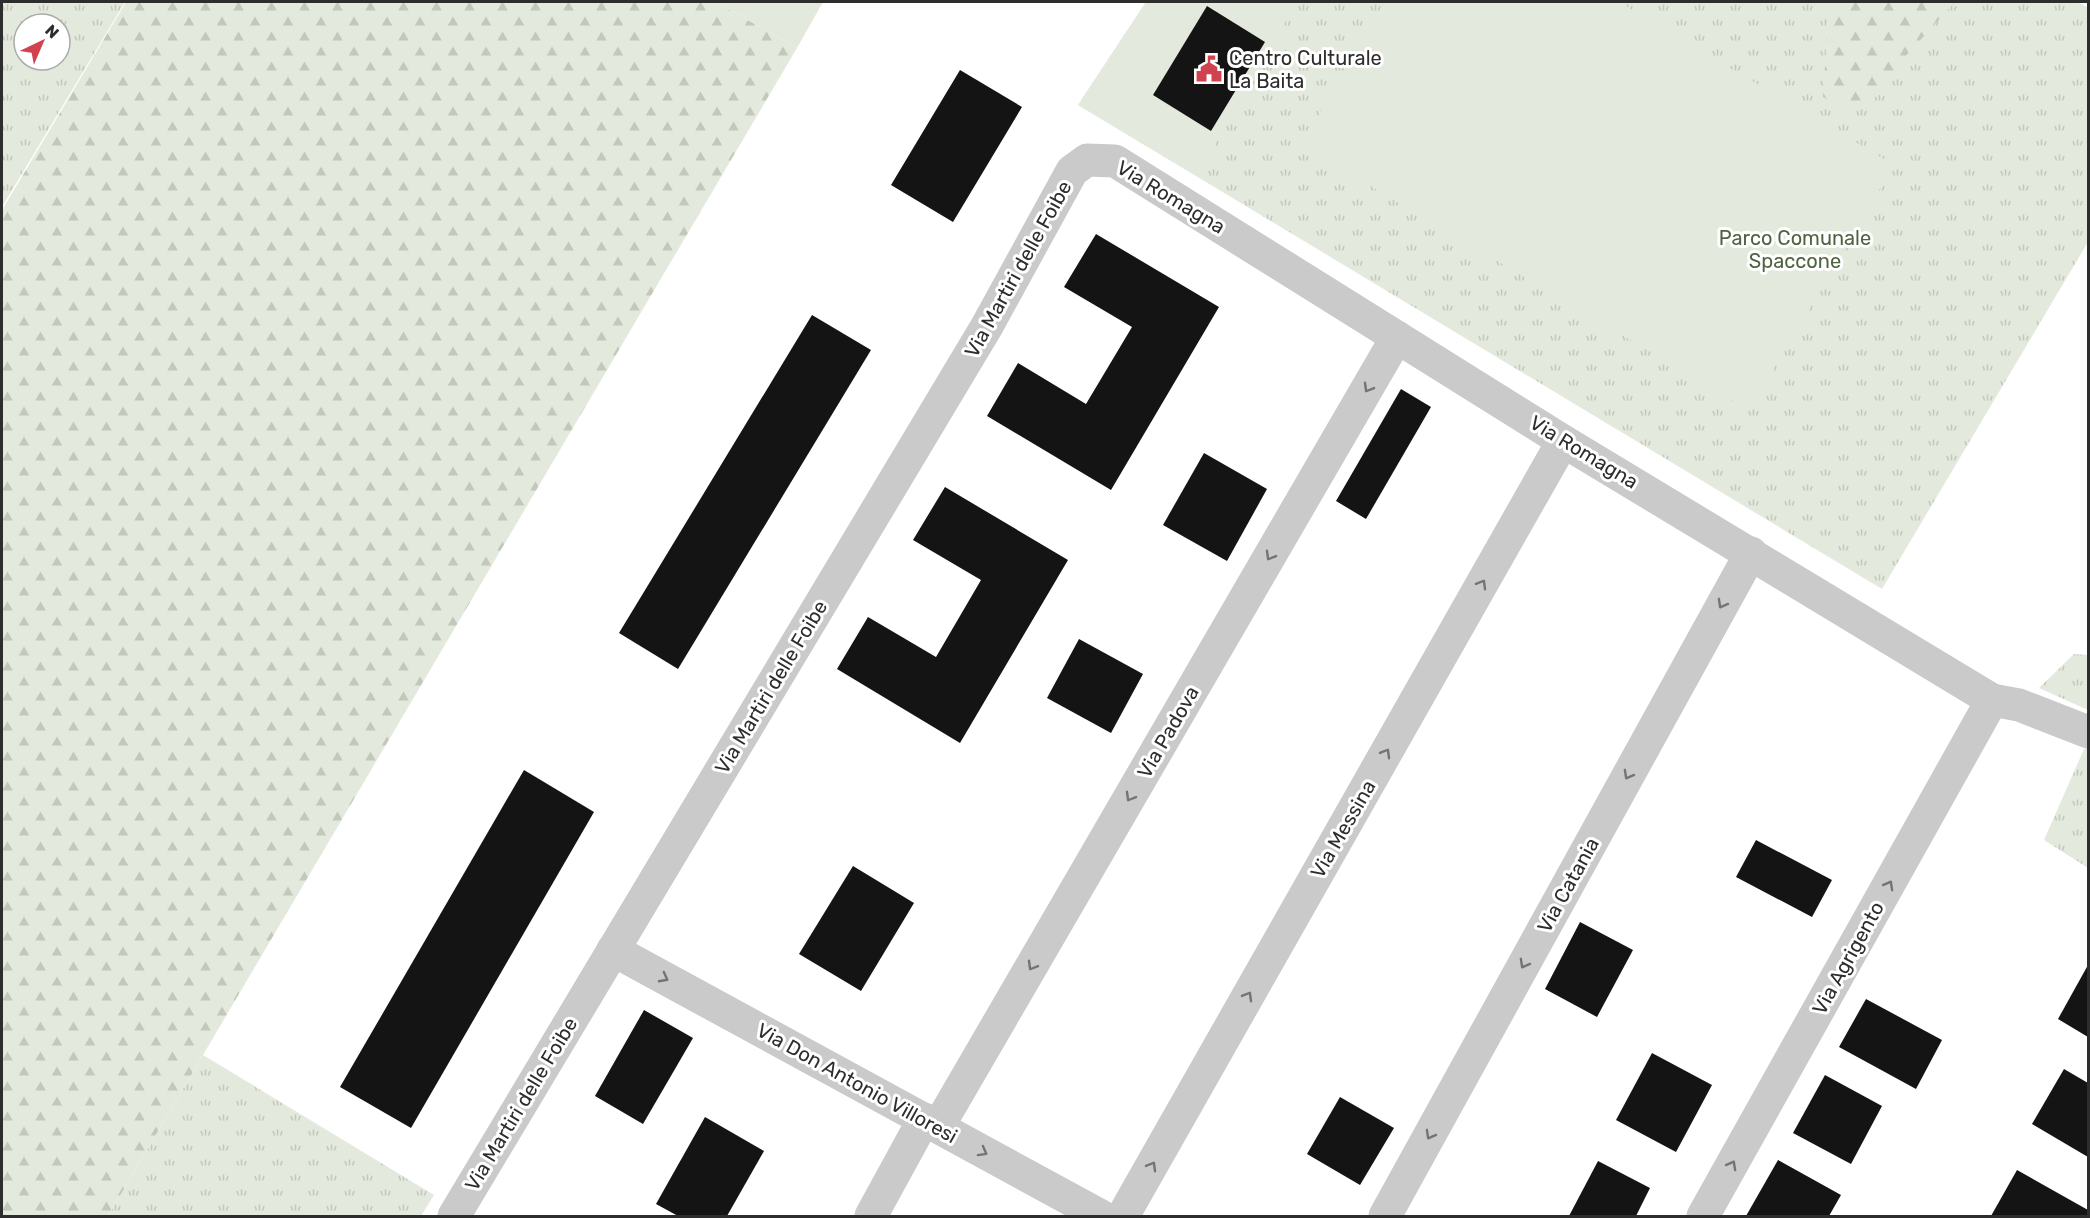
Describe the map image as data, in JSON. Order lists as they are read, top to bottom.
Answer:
{
  "streets": {
    "street": [
      "Via Romagna",
      "Via Martiri delle Foibe",
      "Via Padova",
      "Via Messina",
      "Via Catania",
      "Via Agrigento",
      "Via Don Antonio Villoresi"
    ]
  },
  "crossings": [
    ["Via Romagna", "Via Martiri delle Foibe"],
    ["Via Romagna", "Via Padova"],
    ["Via Romagna", "Via Messina"],
    ["Via Romagna", "Via Catania"],
    ["Via Romagna", "Via Agrigento"],
    ["Via Martiri delle Foibe", "Via Don Antonio Villoresi"],
    ["Via Padova", "Via Don Antonio Villoresi"]
  ],
  "one_way": [
    "Via Padova",
    "Via Messina",
    "Via Catania",
    "Via Agrigento",
    "Via Don Antonio Villoresi"
  ],
  "parks": ["Parco Comunale Spaccone"],
  "places": {
    "public building": ["Centro Culturale La Baita"]
  },
  "north": "top right"
}
